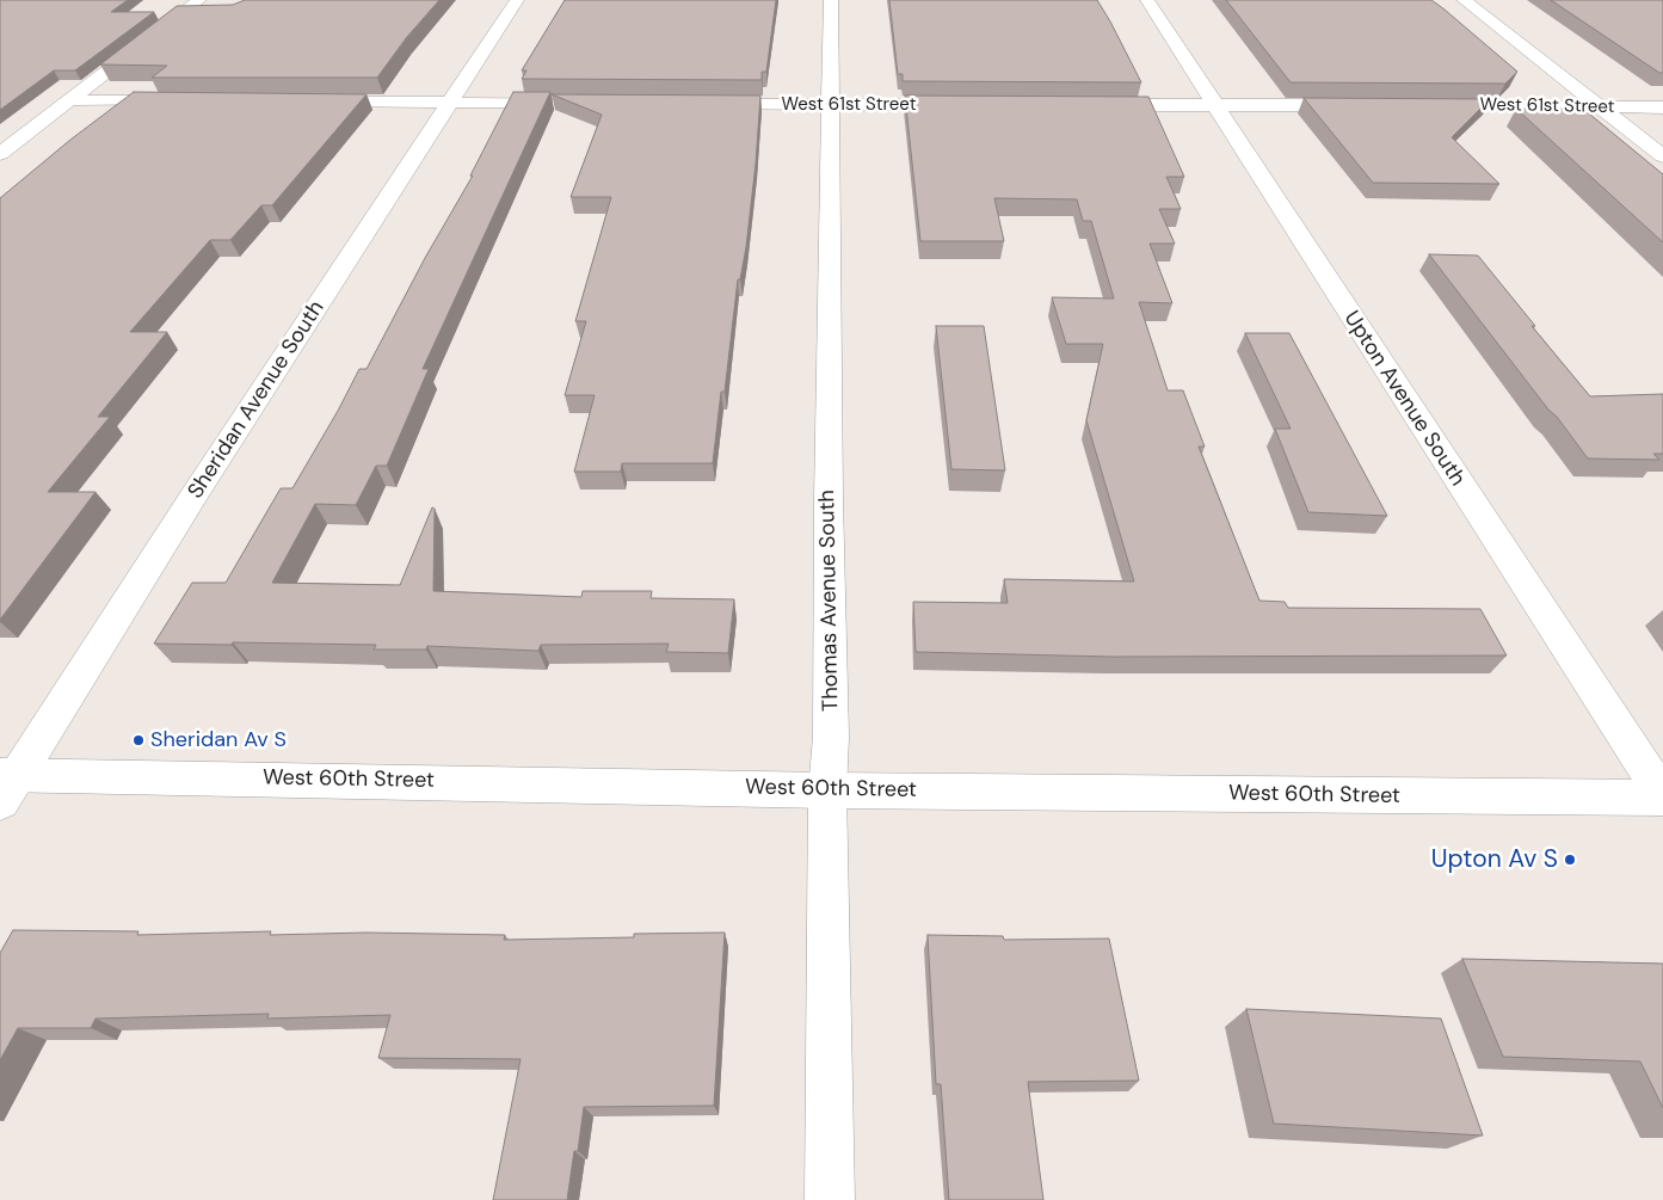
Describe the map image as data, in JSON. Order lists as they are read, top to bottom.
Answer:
{
  "streets": {
    "street": [
      "West 61st Street",
      "Upton Avenue South",
      "Sheridan Avenue South",
      "Thomas Avenue South",
      "West 60th Street"
    ]
  },
  "crossings": [
    ["West 61st Street", "Thomas Avenue South"],
    ["Upton Avenue South", "West 60th Street"],
    ["Sheridan Avenue South", "West 60th Street"],
    ["Thomas Avenue South", "West 60th Street"]
  ],
  "places": ["Sheridan Av S", "Upton Av S"]
}
